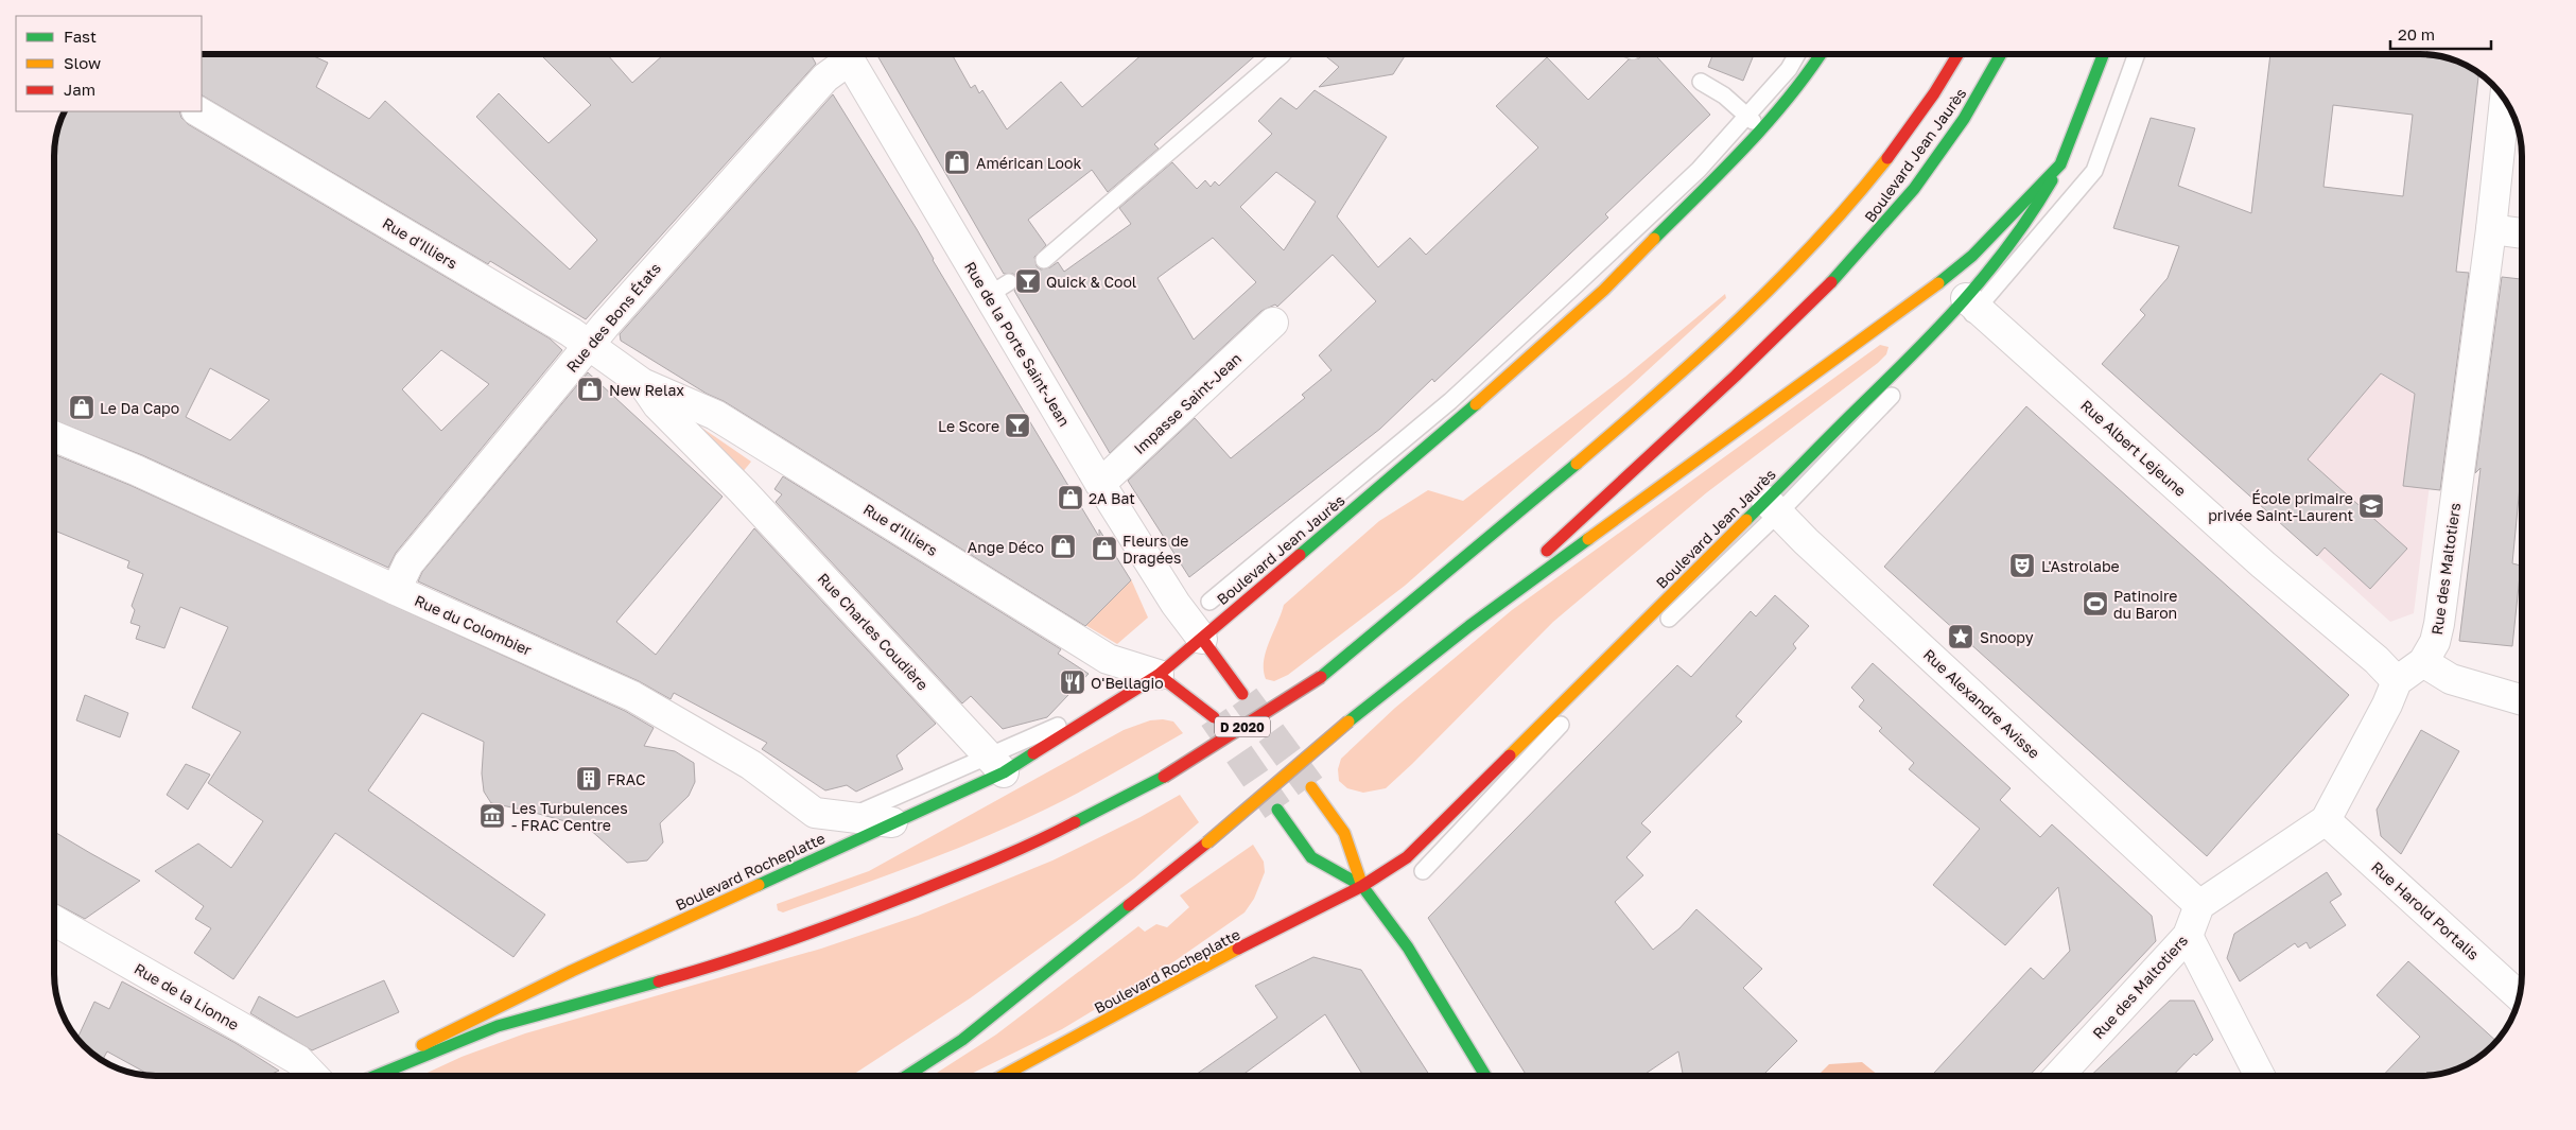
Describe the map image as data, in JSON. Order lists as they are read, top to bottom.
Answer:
{
  "streets": {
    "main road": ["Boulevard Jean Jaurès", "D 2020", "Boulevard Rocheplatte"],
    "street": [
      "Rue d'Illiers",
      "Rue des Bons États",
      "Rue de la Porte Saint-Jean",
      "Impasse Saint-Jean",
      "Rue Albert Lejeune",
      "Rue des Maltotiers",
      "Rue du Colombier",
      "Rue Charles Coudière",
      "Rue Alexandre Avisse",
      "Rue Harold Portalis",
      "Rue de la Lionne"
    ]
  },
  "crossings": [
    ["Boulevard Jean Jaurès", "Rue d'Illiers"],
    ["Boulevard Jean Jaurès", "Rue de la Porte Saint-Jean"],
    ["Boulevard Jean Jaurès", "Rue Albert Lejeune"],
    ["Boulevard Jean Jaurès", "Rue Alexandre Avisse"],
    ["Boulevard Jean Jaurès", "Boulevard Rocheplatte"],
    ["Rue d'Illiers", "Rue des Bons États"],
    ["Rue d'Illiers", "Rue Charles Coudière"],
    ["Rue d'Illiers", "Boulevard Rocheplatte"],
    ["Rue des Bons États", "Rue du Colombier"],
    ["Rue de la Porte Saint-Jean", "Impasse Saint-Jean"],
    ["Rue Albert Lejeune", "Rue des Maltotiers"],
    ["Rue des Maltotiers", "Rue Alexandre Avisse"],
    ["Rue du Colombier", "Boulevard Rocheplatte"],
    ["Rue Charles Coudière", "Boulevard Rocheplatte"]
  ],
  "places": {
    "shop": [
      "Américan Look",
      "New Relax",
      "Le Da Capo",
      "2A Bat",
      "Ange Déco",
      "Fleurs de Dragées"
    ],
    "bar": ["Quick & Cool", "Le Score"],
    "school or university": ["École primaire privée Saint-Laurent"],
    "theatre": ["L'Astrolabe"],
    "sports": ["Patinoire du Baron"],
    "place": ["Snoopy"],
    "restaurant": ["O'Bellagio"],
    "building": ["FRAC"],
    "museum": ["Les Turbulences - FRAC Centre"]
  },
  "legend": ["Fast", "Slow", "Jam"],
  "scale_bar": "20 m"
}
